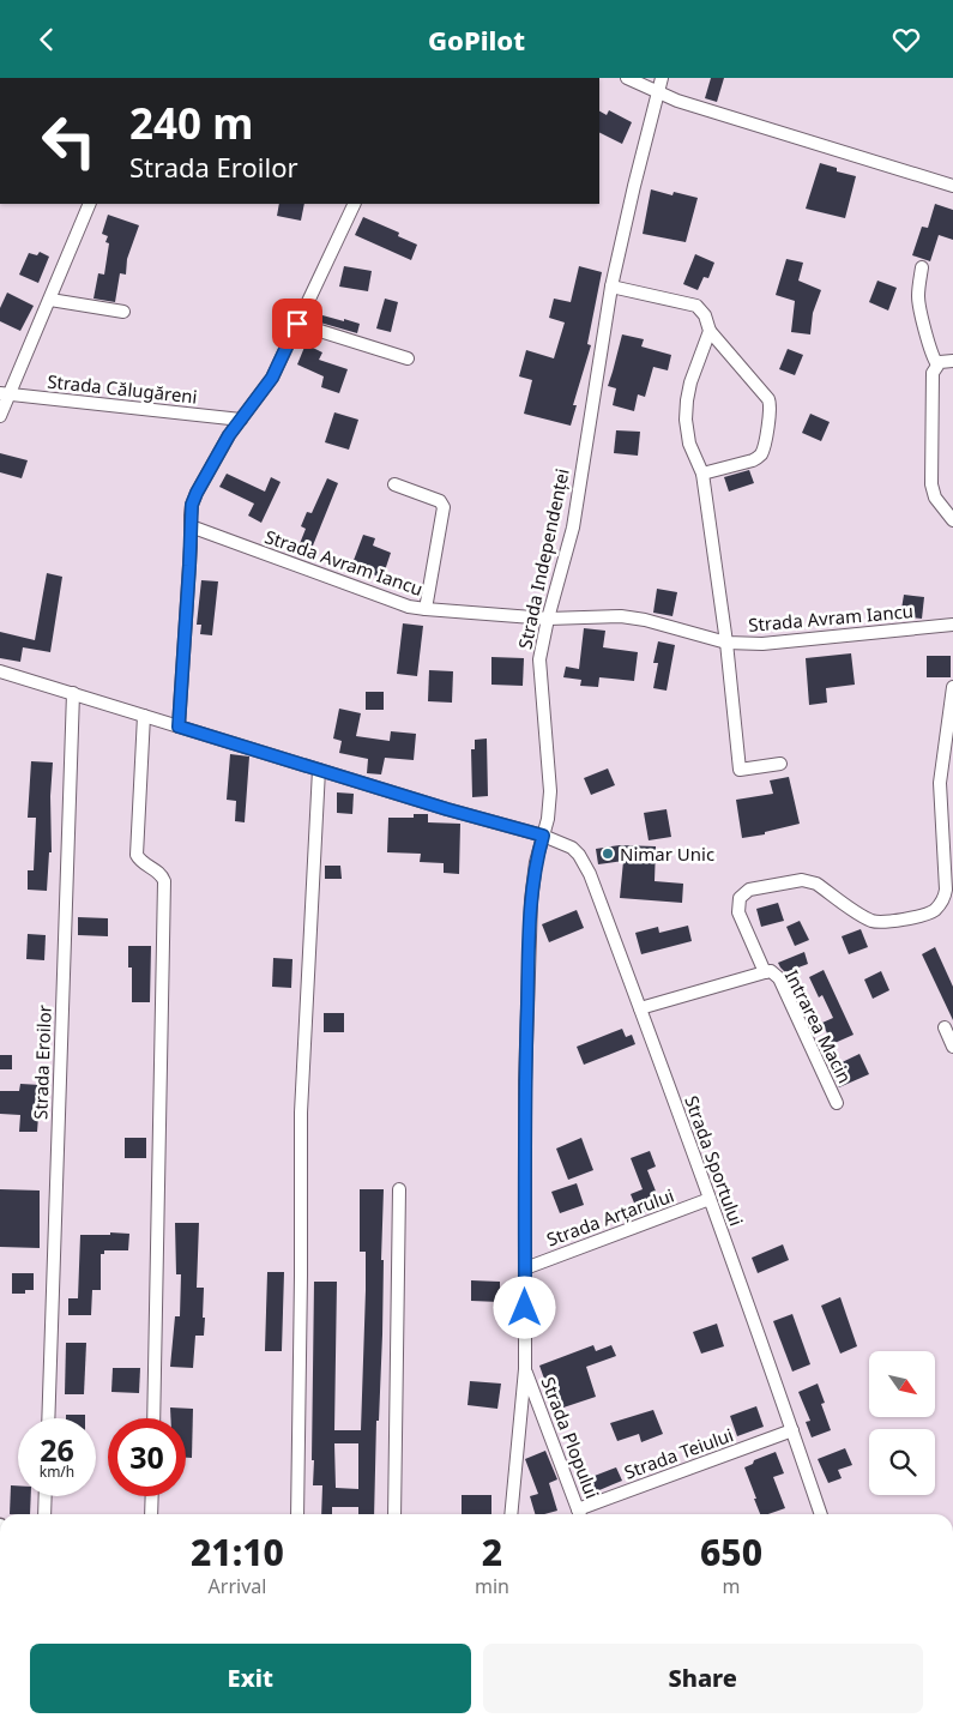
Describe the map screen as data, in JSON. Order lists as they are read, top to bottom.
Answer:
{
  "streets": {
    "street": [
      "Strada Călugăreni",
      "Strada Independenței",
      "Strada Avram Iancu",
      "Intrarea Macin",
      "Strada Eroilor",
      "Strada Sportului",
      "Strada Arțarului",
      "Strada Plopului",
      "Strada Teiului"
    ]
  },
  "crossings": [
    ["Strada Independenței", "Strada Avram Iancu"],
    ["Strada Independenței", "Strada Sportului"],
    ["Strada Independenței", "Strada Arțarului"],
    ["Strada Independenței", "Strada Plopului"],
    ["Strada Sportului", "Strada Arțarului"],
    ["Strada Sportului", "Strada Teiului"],
    ["Strada Plopului", "Strada Teiului"]
  ],
  "places": ["Nimar Unic"],
  "north": "bottom right",
  "page": {
    "header": "GoPilot",
    "turn": ["240 m", "Strada Eroilor"],
    "speed": "26 km/h",
    "limit": "30",
    "eta": [
      "21:10",
      "Arrival",
      "2",
      "min",
      "650",
      "m"
    ],
    "buttons": ["Exit", "Share"]
  }
}
